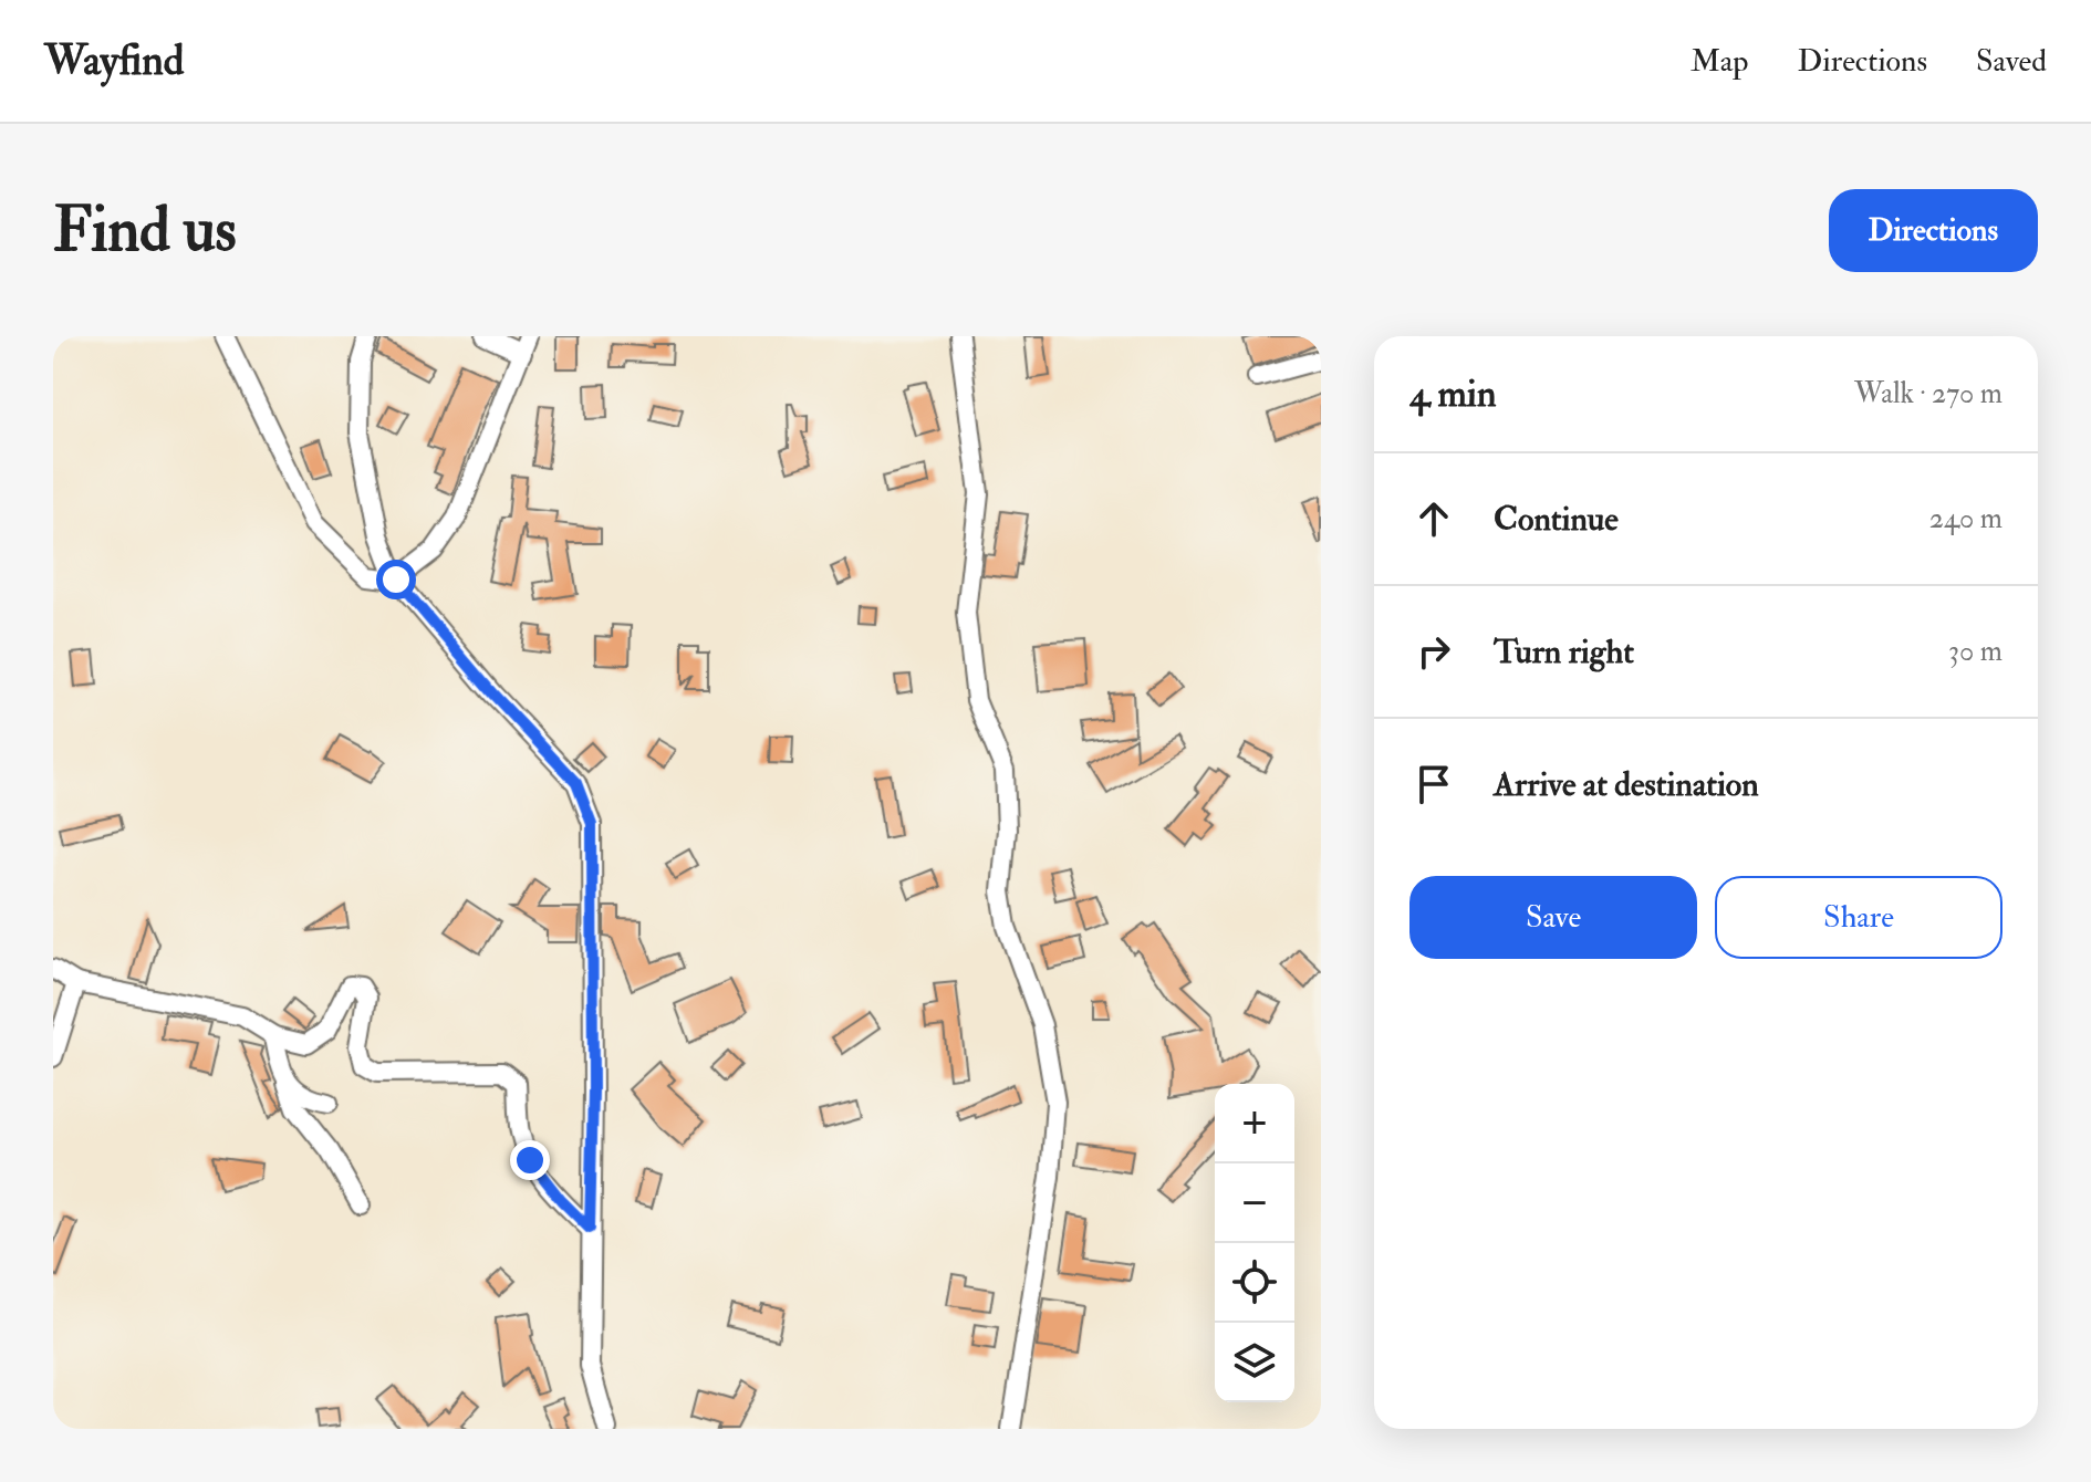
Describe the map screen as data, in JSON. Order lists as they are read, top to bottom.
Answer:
{
  "page": {
    "header": "Wayfind",
    "nav": ["Map", "Directions", "Saved"],
    "buttons": [
      "Directions",
      ["Save", "Share"]
    ],
    "title": "Find us",
    "heading": ["4 min", "Walk · 270 m"],
    "list": [
      ["Continue", "240 m"],
      ["Turn right", "30 m"],
      "Arrive at destination"
    ],
    "map_buttons": ["+", "−"]
  }
}
